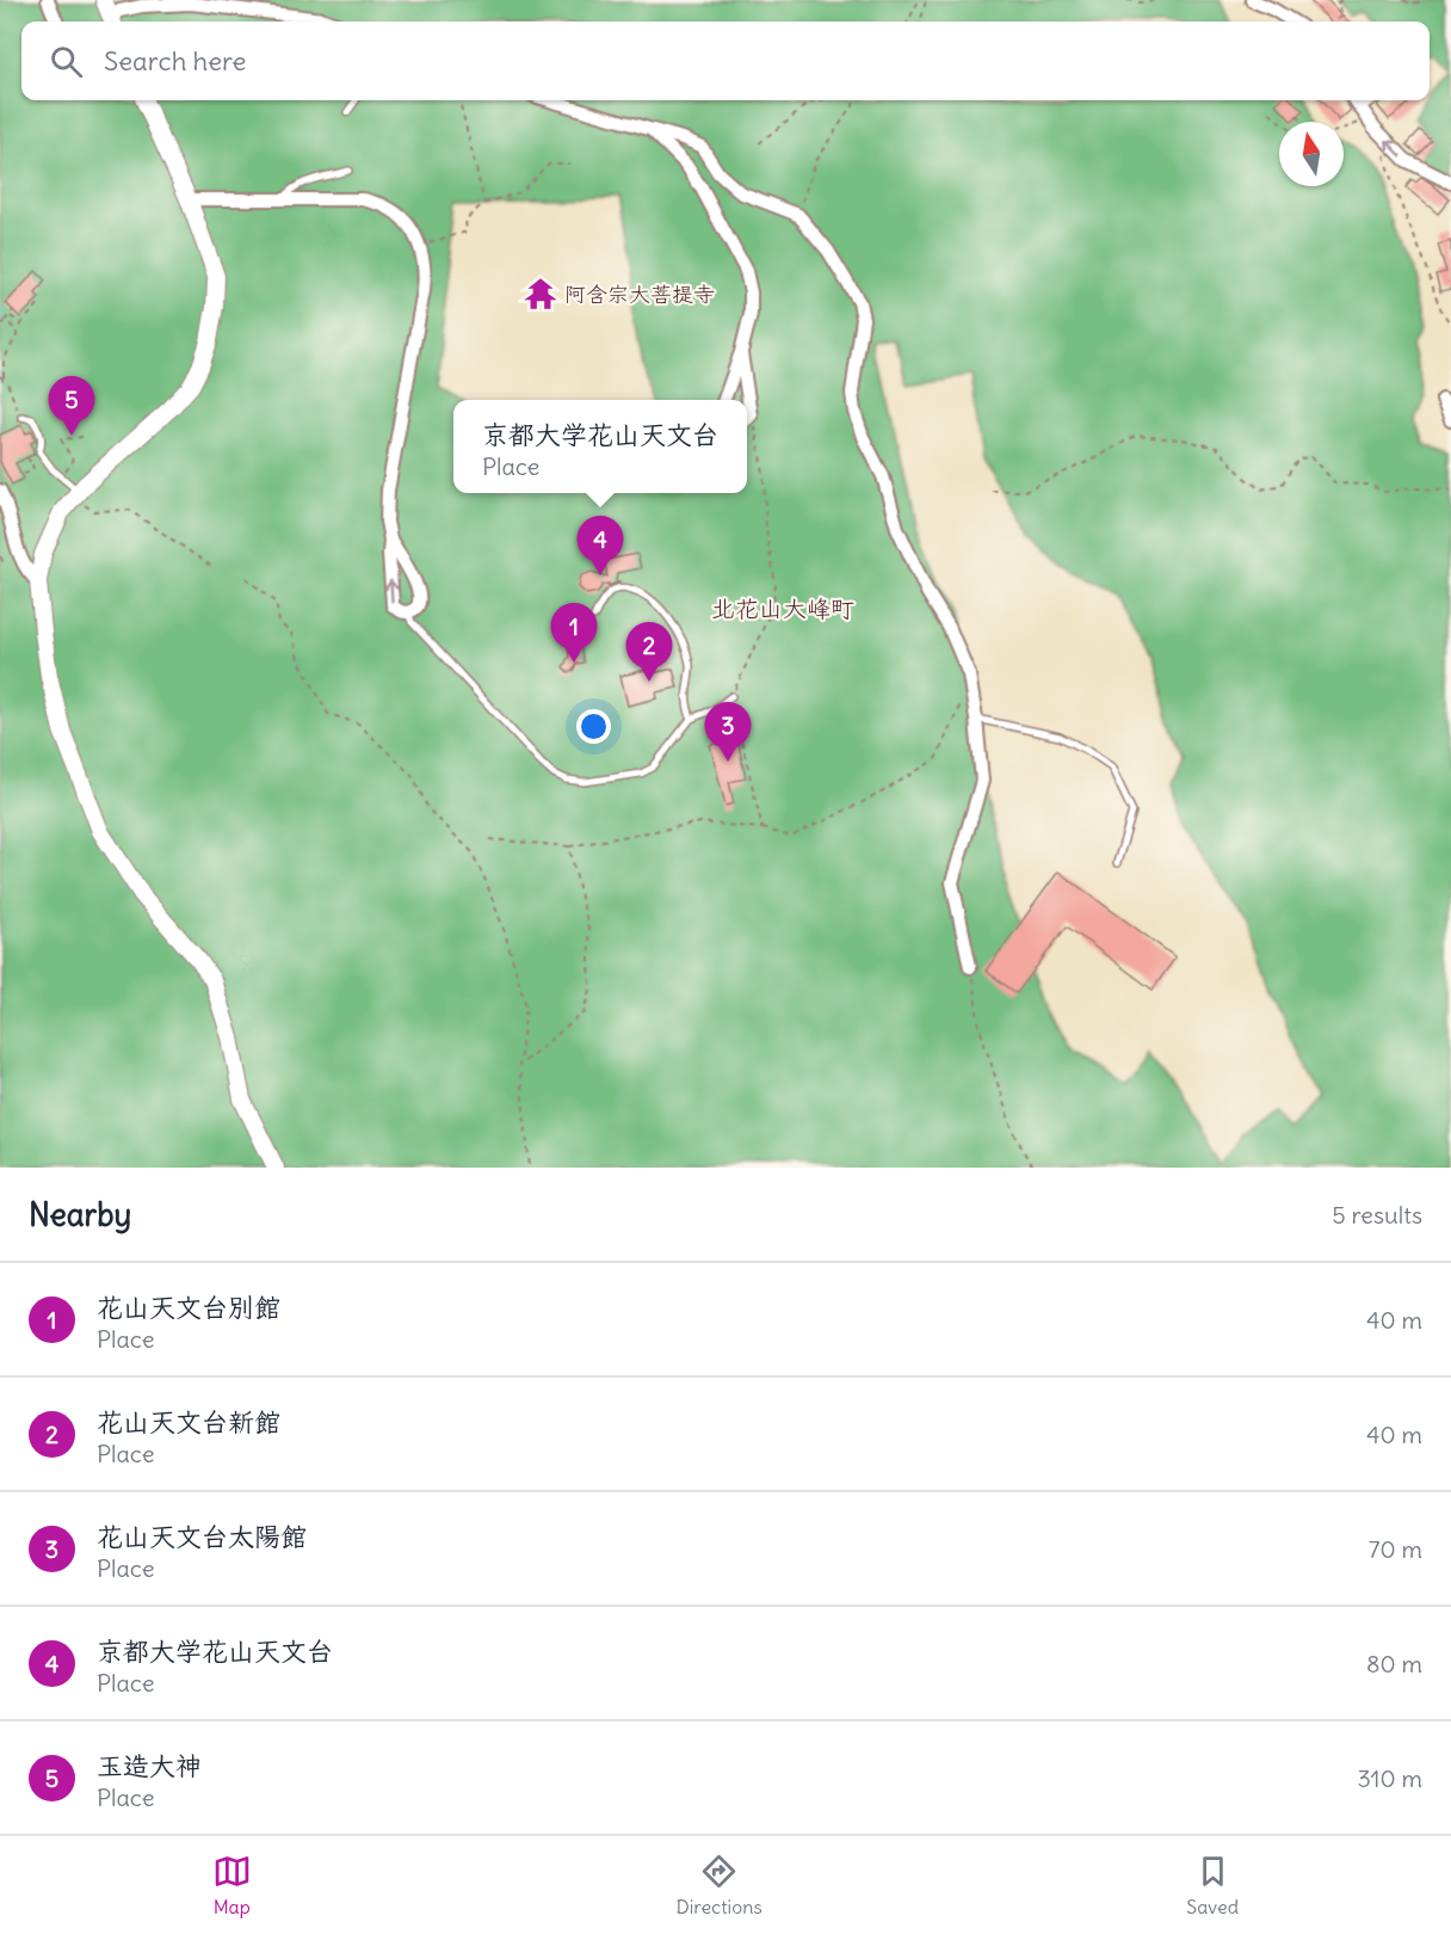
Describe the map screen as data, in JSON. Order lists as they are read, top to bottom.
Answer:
{
  "districts": ["北花山大峰町"],
  "places": {
    "temple": ["阿含宗大菩提寺"]
  },
  "north": "top",
  "page": {
    "search": "Search here",
    "pins": [
      "5",
      "4",
      "1",
      "2",
      "3"
    ],
    "popup": ["京都大学花山天文台", "Place"],
    "heading": ["Nearby", "5 results"],
    "list": [
      {
        "mark": "1",
        "name": "花山天文台別館",
        "note": "Place",
        "value": "40 m"
      },
      {
        "mark": "2",
        "name": "花山天文台新館",
        "note": "Place",
        "value": "40 m"
      },
      {
        "mark": "3",
        "name": "花山天文台太陽館",
        "note": "Place",
        "value": "70 m"
      },
      {
        "mark": "4",
        "name": "京都大学花山天文台",
        "note": "Place",
        "value": "80 m"
      },
      {
        "mark": "5",
        "name": "玉造大神",
        "note": "Place",
        "value": "310 m"
      }
    ],
    "nav": ["Map", "Directions", "Saved"]
  }
}
